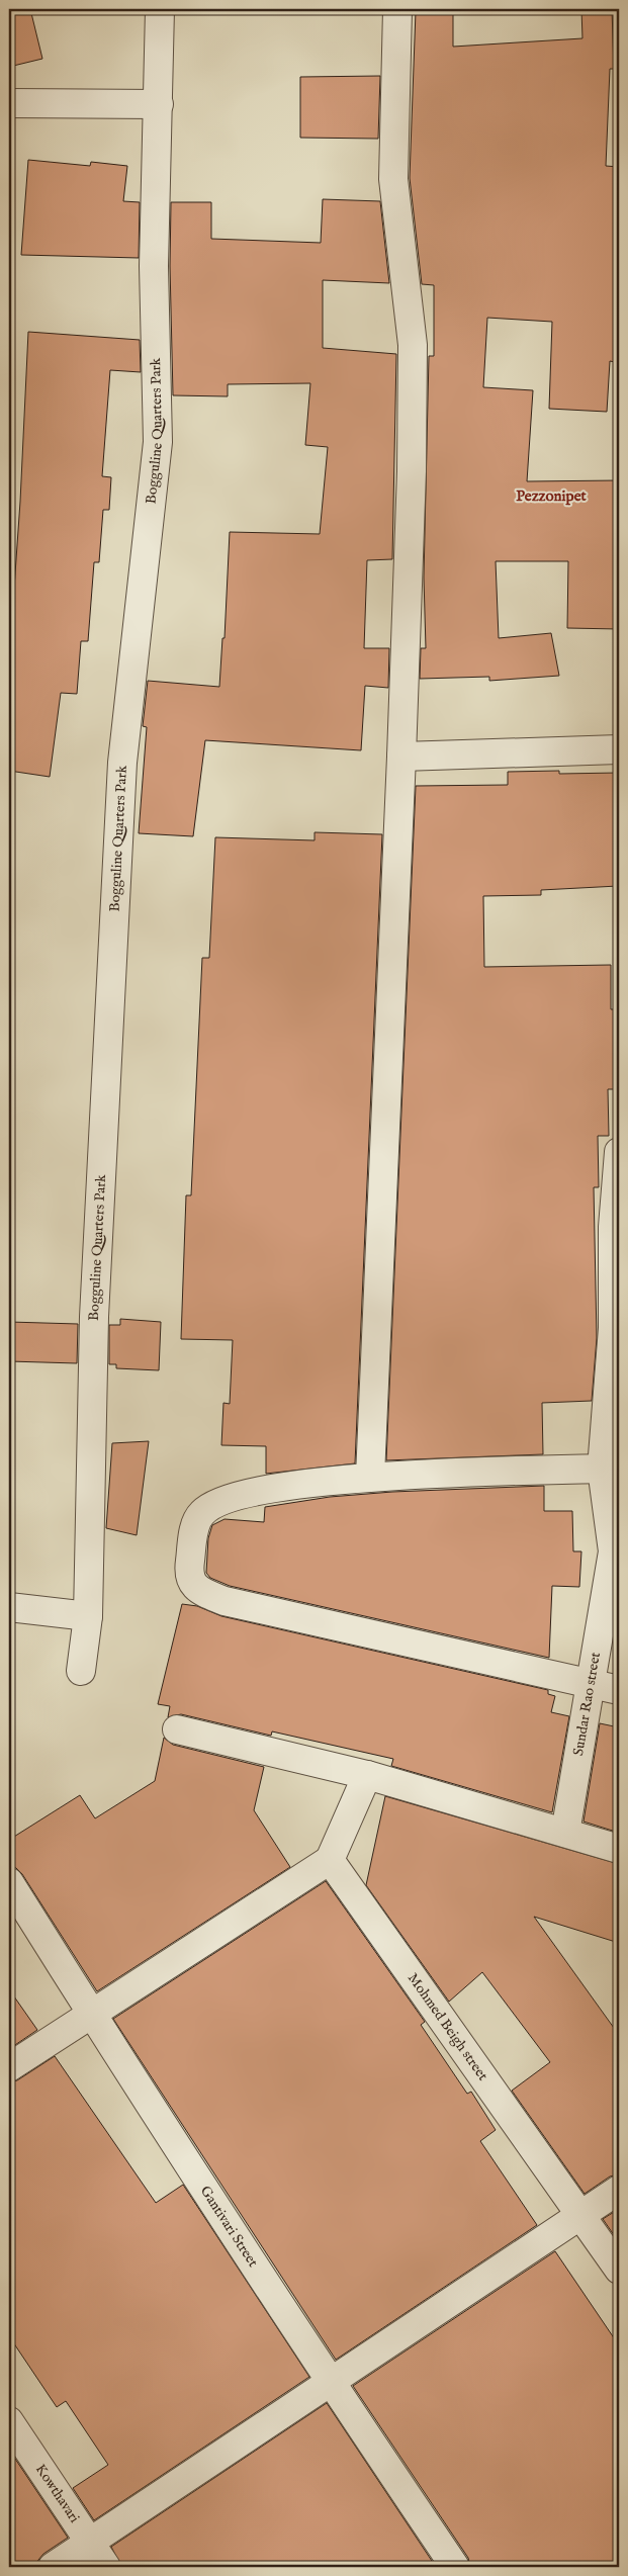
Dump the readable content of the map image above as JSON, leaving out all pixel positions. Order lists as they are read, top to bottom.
{
  "streets": {
    "street": [
      "Bogguline Quarters Park",
      "Sundar Rao street",
      "Mohmed Beigh street",
      "Gantivari Street",
      "Kowthavari"
    ]
  },
  "districts": ["Pezzonipet"]
}
